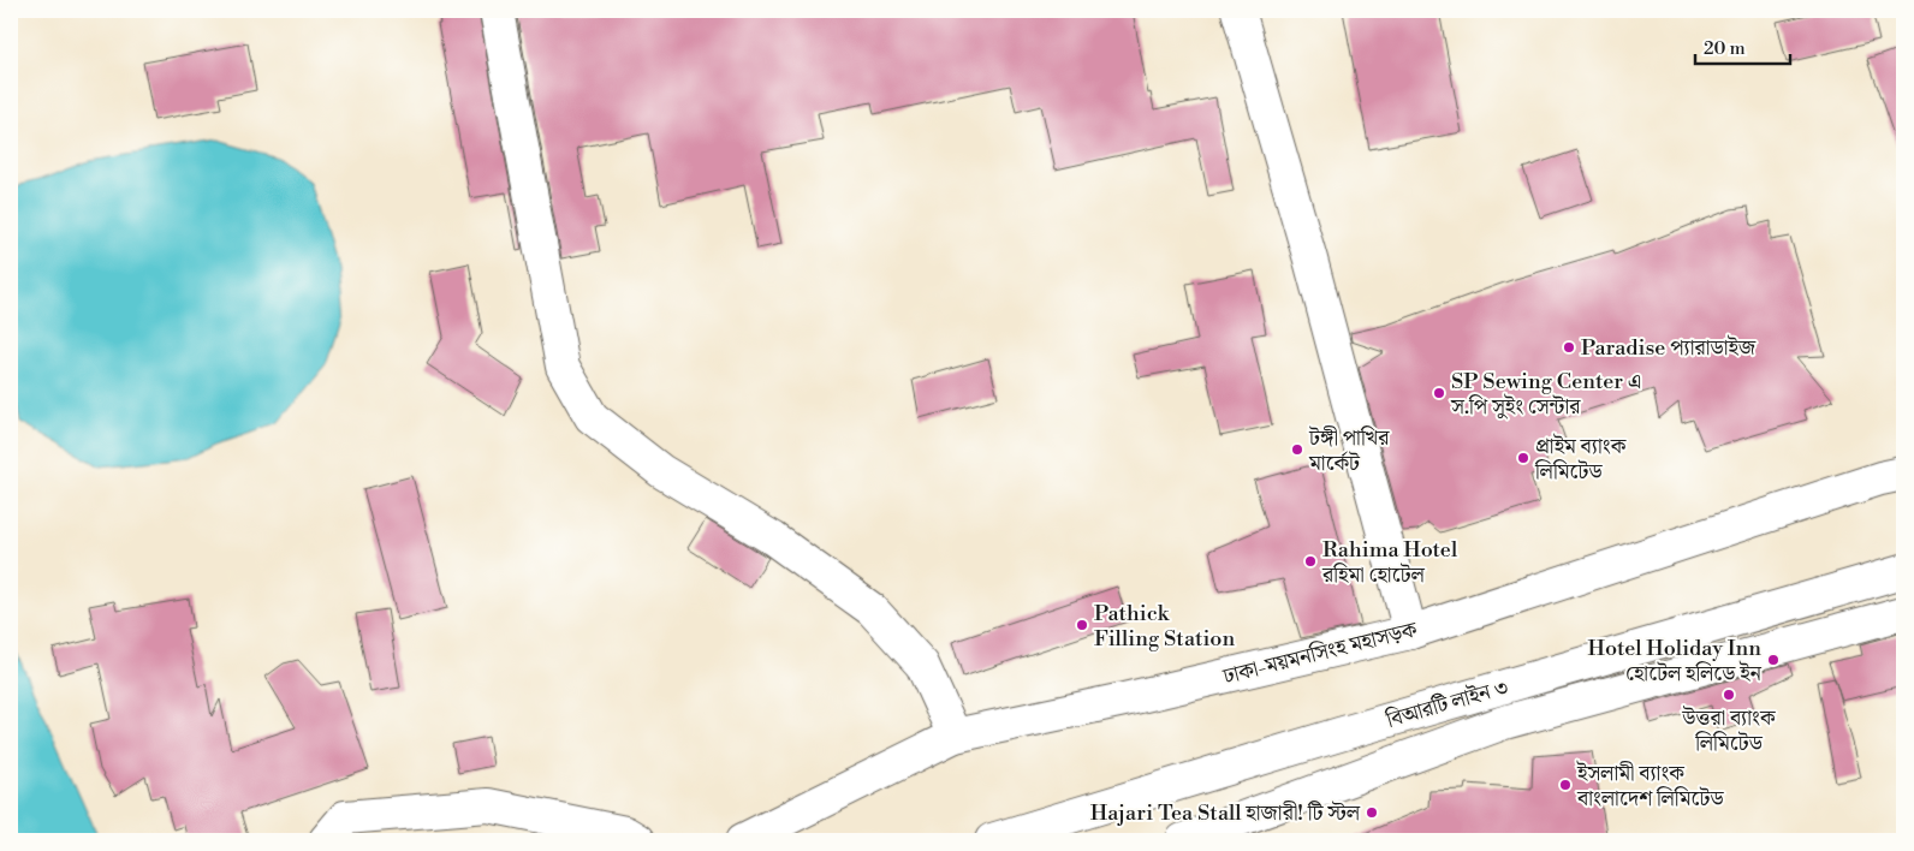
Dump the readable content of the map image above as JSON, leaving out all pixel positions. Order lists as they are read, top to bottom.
{
  "streets": {
    "main road": ["ঢাকা-ময়মনসিংহ মহাসড়ক", "বিআরটি লাইন ৩"]
  },
  "places": [
    "Paradise প্যারাডাইজ",
    "SP Sewing Center এ স.পি সুইং সেন্টার",
    "টঙ্গী পাখির মার্কেট",
    "প্রাইম ব্যাংক লিমিটেড",
    "Rahima Hotel রহিমা হোটেল",
    "Pathick Filling Station",
    "Hotel Holiday Inn হোটেল হলিডে ইন",
    "উত্তরা ব্যাংক লিমিটেড",
    "ইসলামী ব্যাংক বাংলাদেশ লিমিটেড",
    "Hajari Tea Stall হাজারী! টি স্টল"
  ],
  "scale_bar": "20 m"
}
